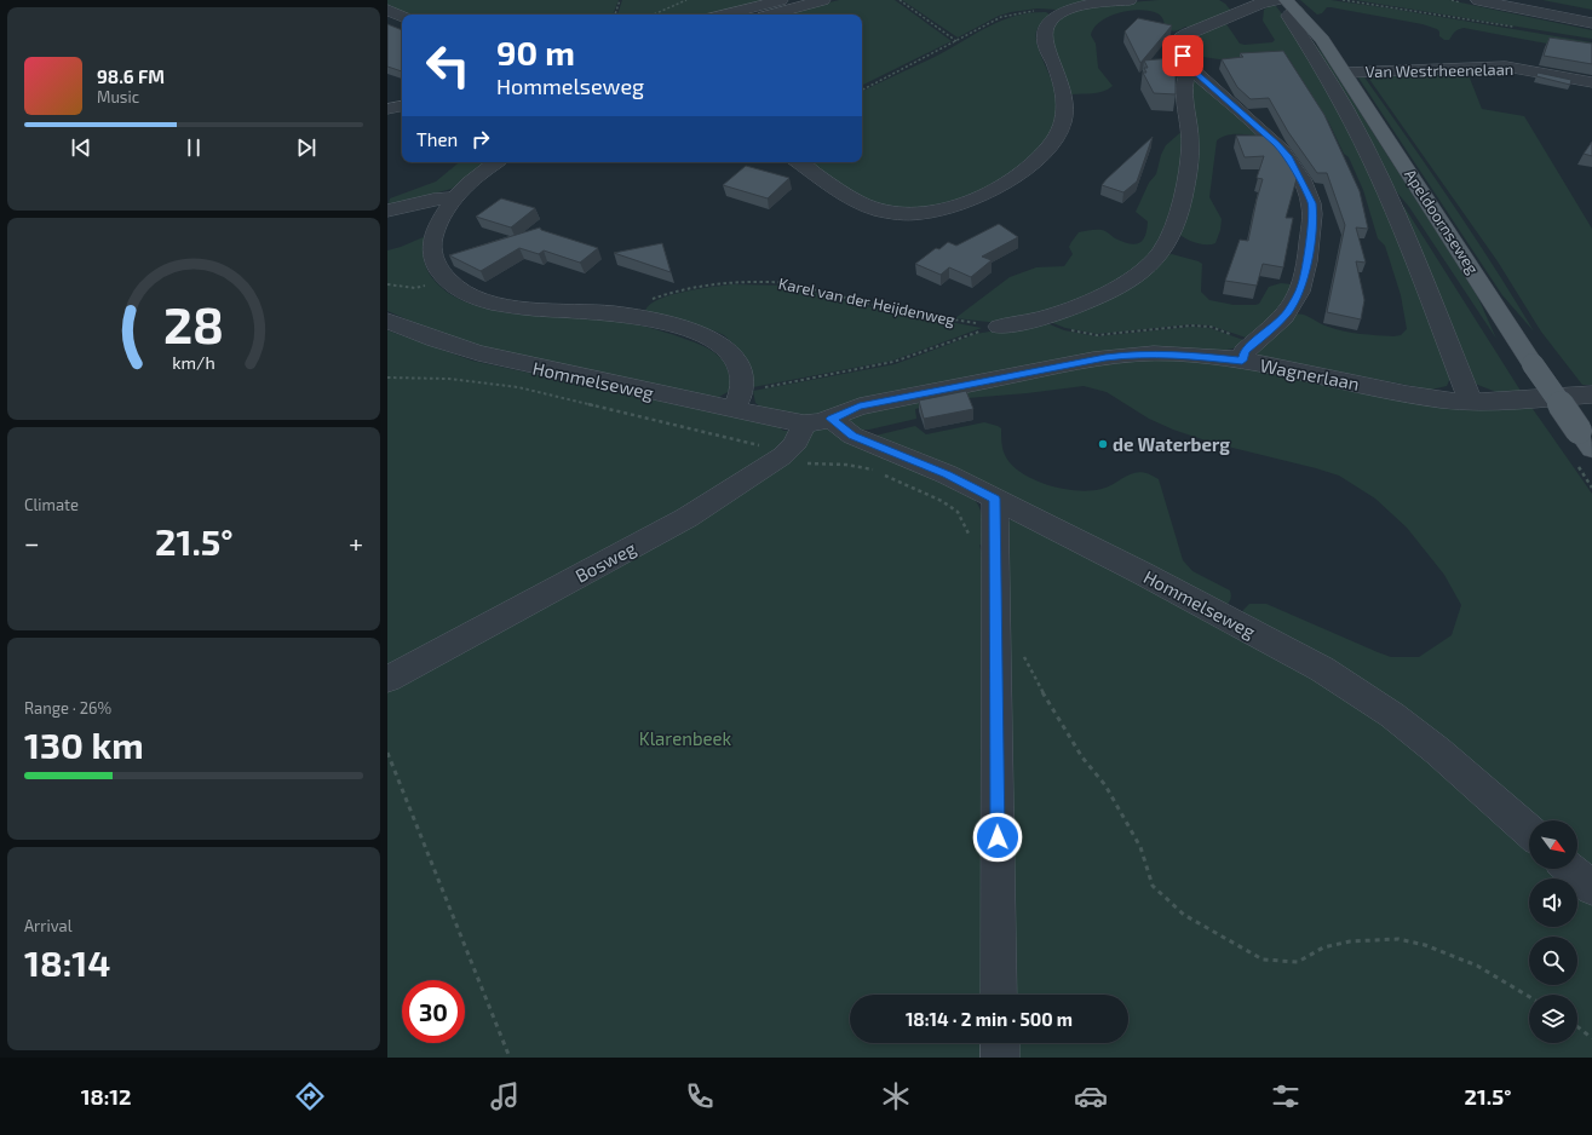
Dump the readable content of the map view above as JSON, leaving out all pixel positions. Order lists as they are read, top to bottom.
{
  "streets": {
    "main road": ["Apeldoornseweg"],
    "street": [
      "Van Westrheenelaan",
      "Wagnerlaan",
      "Hommelseweg",
      "Bosweg"
    ],
    "path": ["Karel van der Heijdenweg"]
  },
  "crossings": [
    ["Van Westrheenelaan", "Apeldoornseweg"],
    ["Apeldoornseweg", "Wagnerlaan"],
    ["Wagnerlaan", "Hommelseweg"],
    ["Wagnerlaan", "Bosweg"],
    ["Hommelseweg", "Bosweg"]
  ],
  "parks": ["Klarenbeek"],
  "places": ["de Waterberg"],
  "north": "bottom right",
  "page": {
    "turn": ["90 m", "Hommelseweg"],
    "song": ["98.6 FM", "Music"],
    "then": "Then",
    "tile": [
      "Climate",
      ["Range · 26%", "130 km"],
      ["Arrival", "18:14"]
    ],
    "heat": ["−", "21.5°", "+"],
    "limit": "30",
    "trip": "18:14 · 2 min · 500 m",
    "tabs": ["18:12", "21.5°"],
    "gauge": ["28", "km/h"]
  }
}
